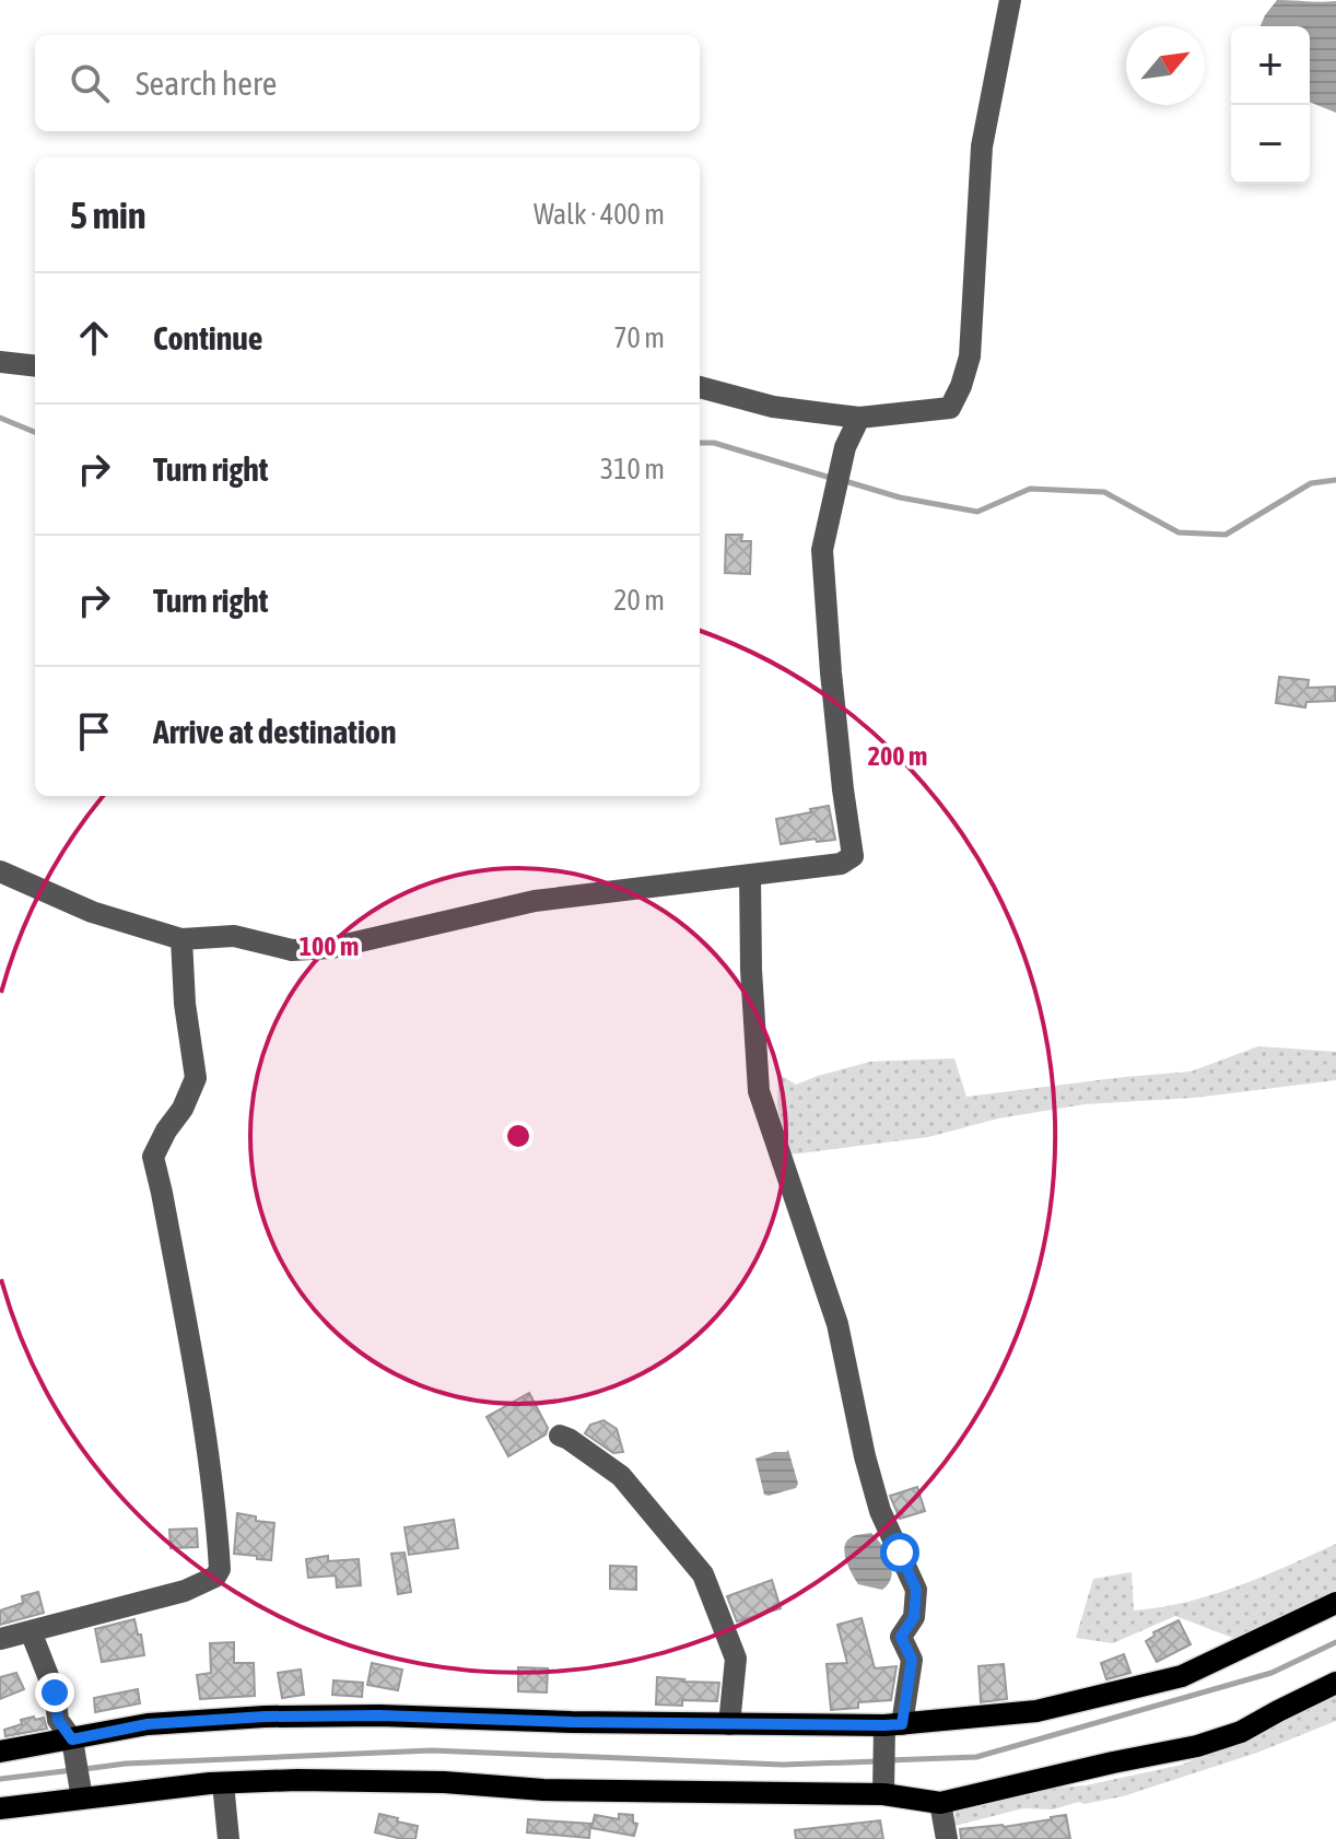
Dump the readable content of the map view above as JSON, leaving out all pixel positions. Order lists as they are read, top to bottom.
{
  "north": "top right",
  "page": {
    "map_buttons": ["+", "−"],
    "search": "Search here",
    "heading": ["5 min", "Walk · 400 m"],
    "list": [
      ["Continue", "70 m"],
      ["Turn right", "310 m"],
      ["Turn right", "20 m"],
      "Arrive at destination"
    ]
  },
  "rings": ["200 m", "100 m"]
}
